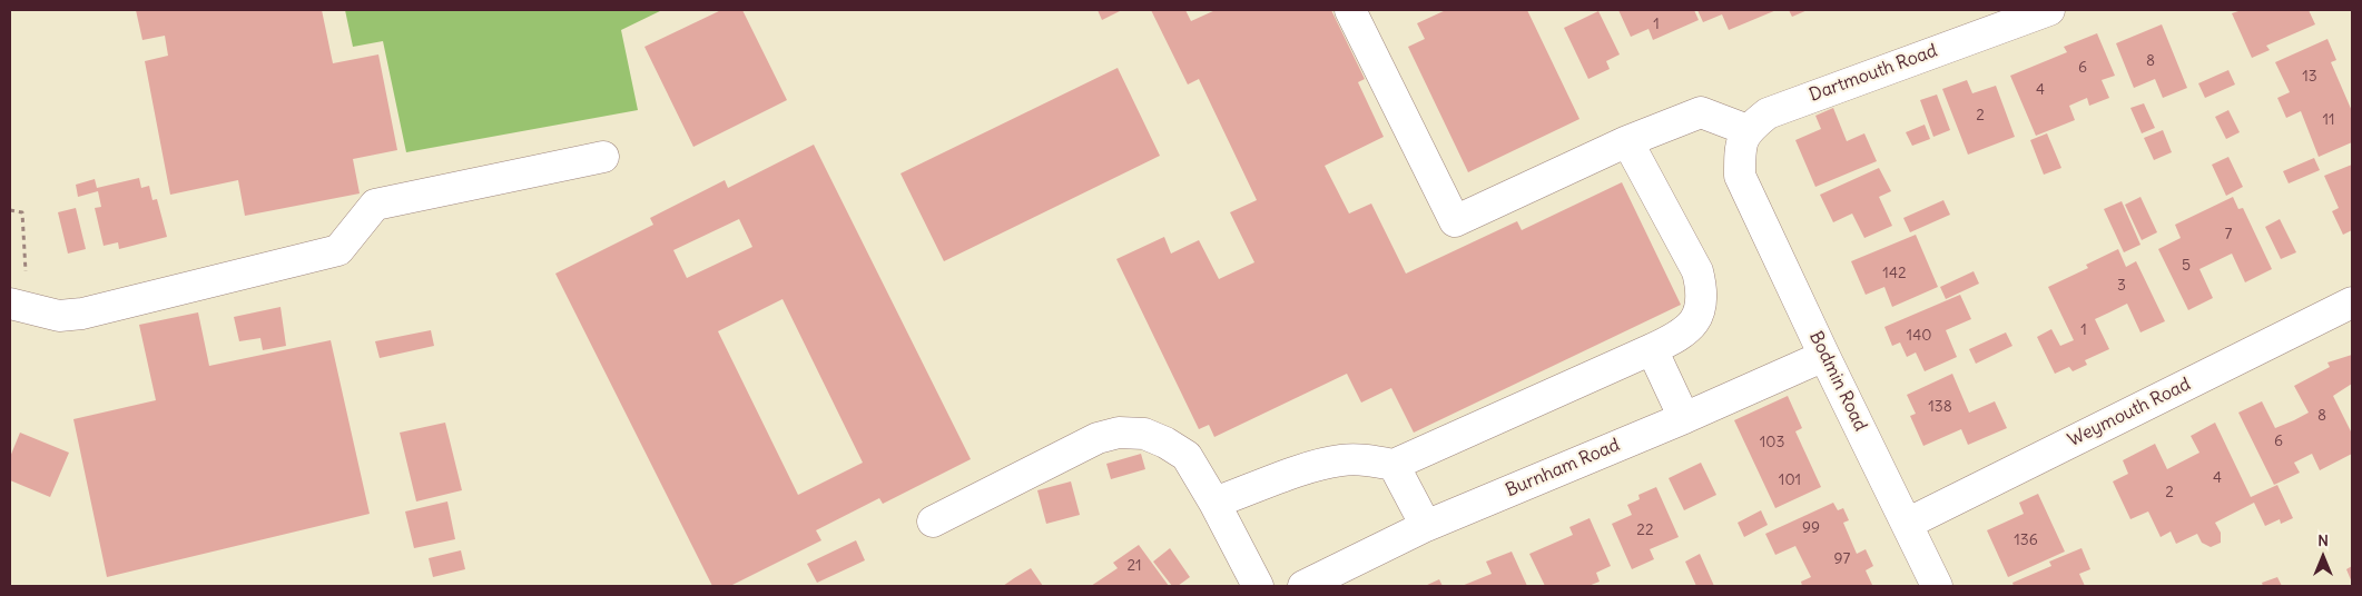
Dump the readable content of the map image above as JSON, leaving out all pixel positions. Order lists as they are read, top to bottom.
{
  "streets": {
    "street": [
      "Dartmouth Road",
      "Bodmin Road",
      "Weymouth Road",
      "Burnham Road"
    ]
  },
  "crossings": [
    ["Dartmouth Road", "Bodmin Road"],
    ["Bodmin Road", "Weymouth Road"],
    ["Bodmin Road", "Burnham Road"]
  ],
  "house_numbers": [
    "1",
    "8",
    "6",
    "13",
    "4",
    "2",
    "11",
    "7",
    "5",
    "142",
    "3",
    "1",
    "140",
    "138",
    "8",
    "6",
    "103",
    "4",
    "101",
    "2",
    "99",
    "22",
    "136",
    "97",
    "21"
  ],
  "north": "top"
}
